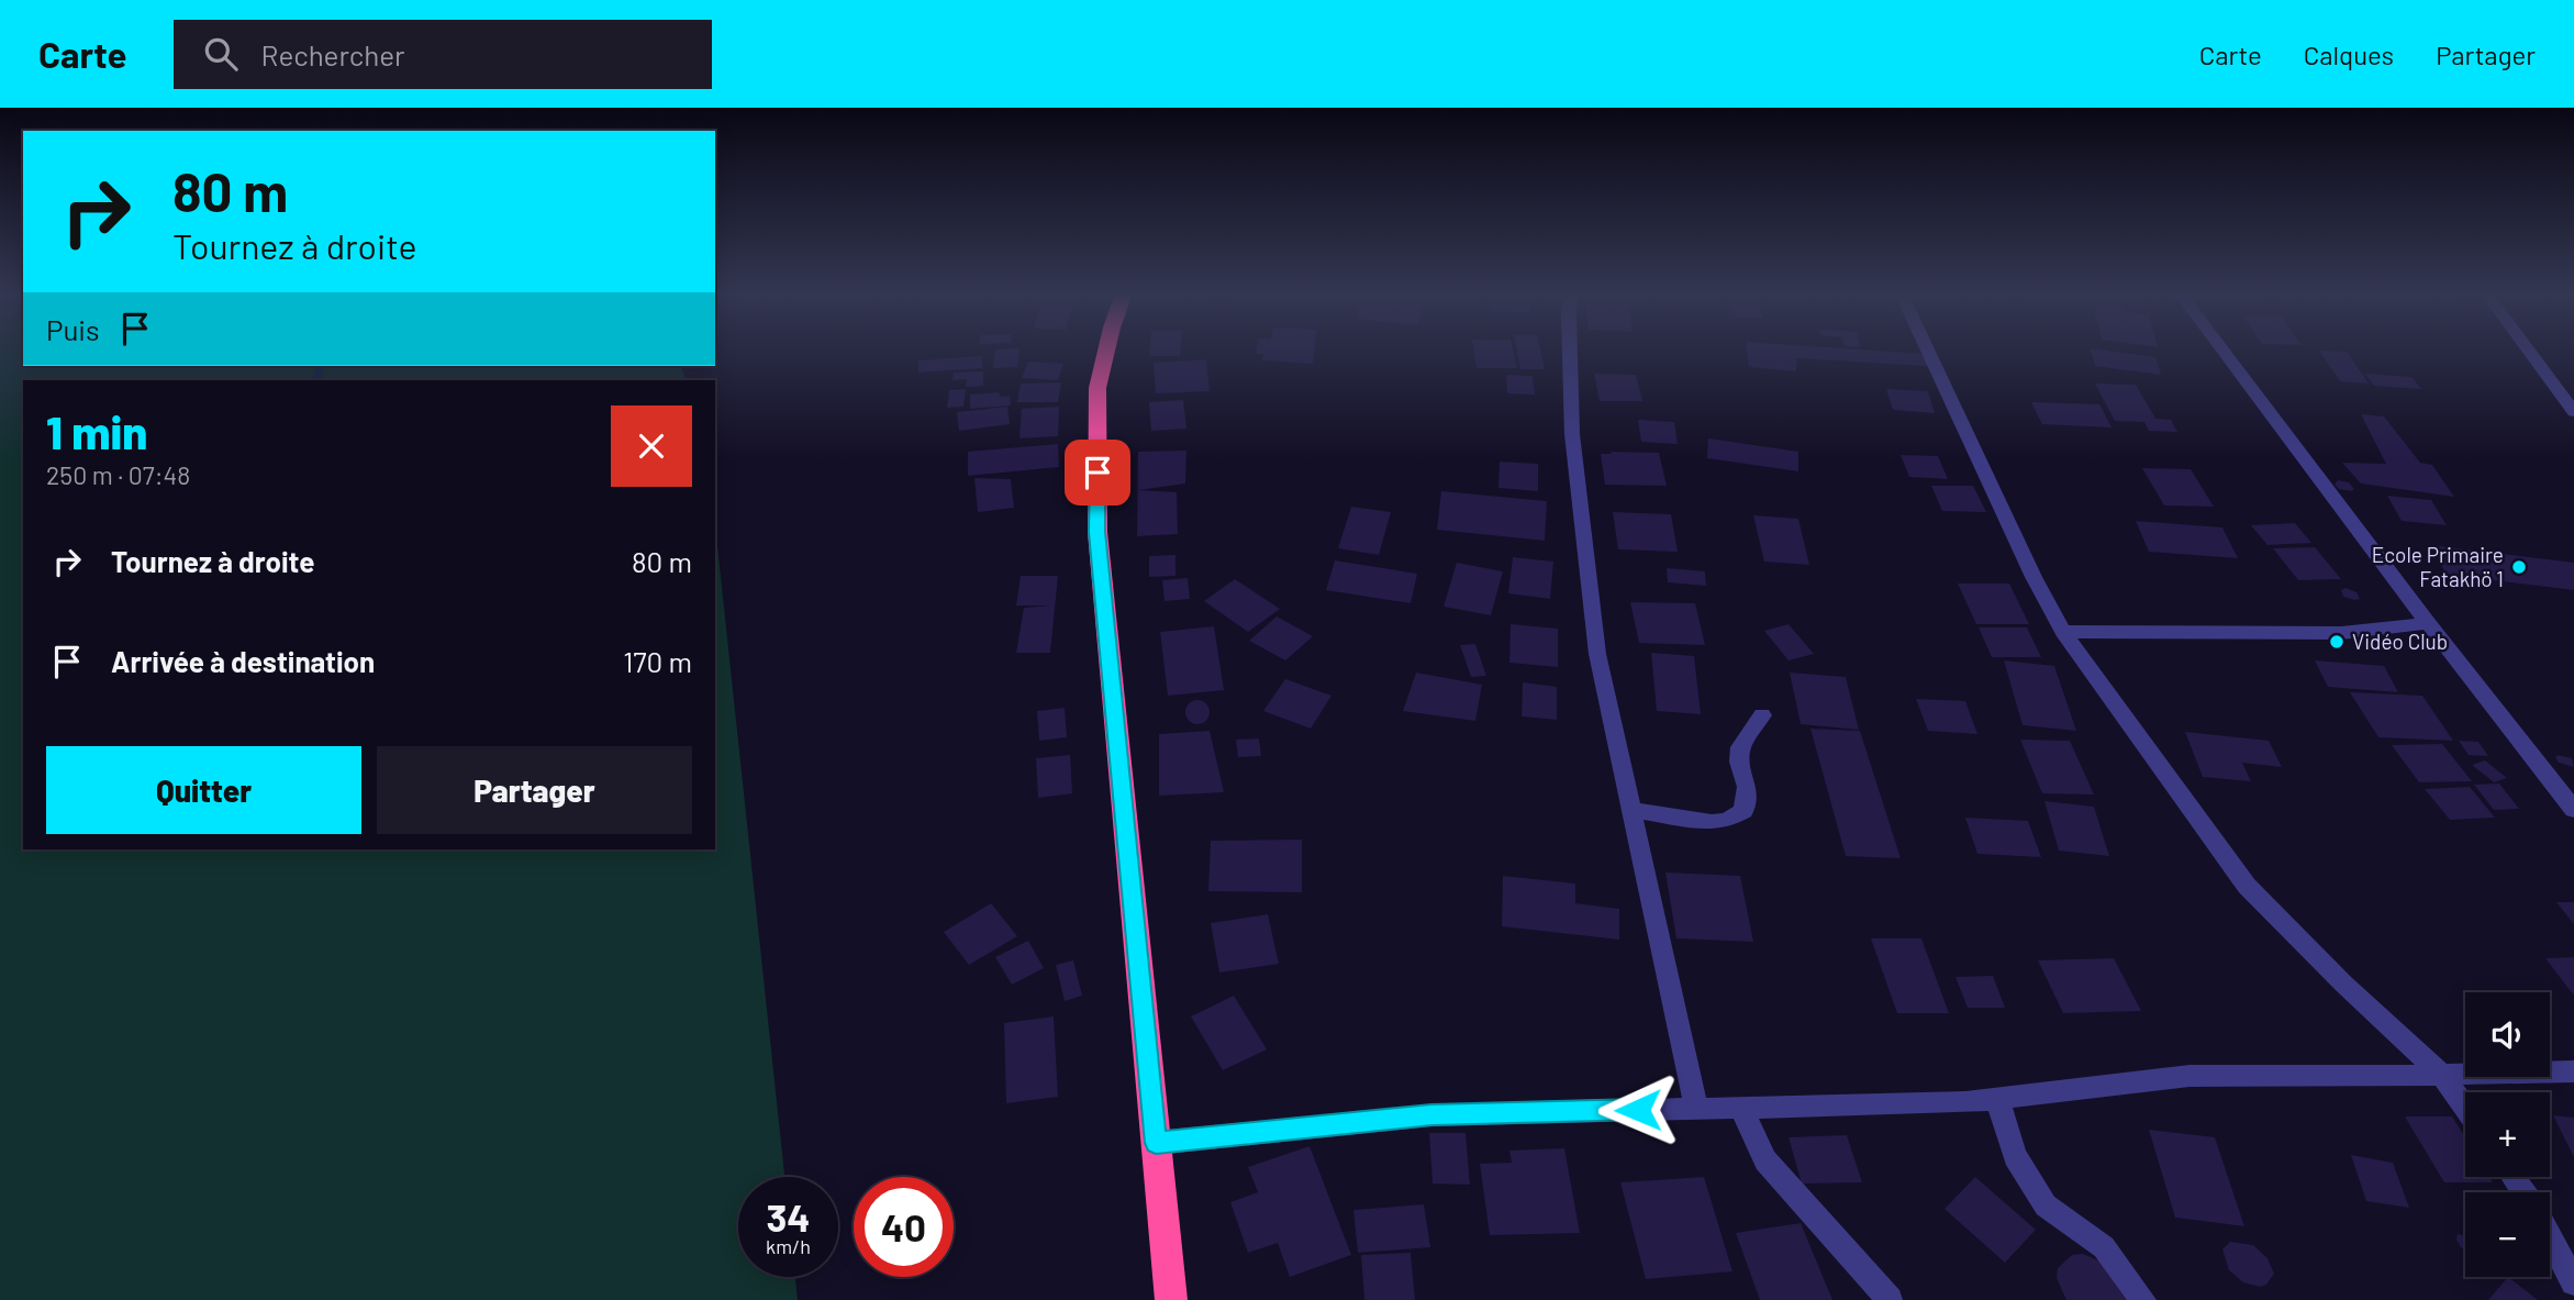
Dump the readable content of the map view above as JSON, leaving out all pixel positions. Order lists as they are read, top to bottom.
{
  "places": ["Ecole Primaire Fatakhö 1", "Vidéo Club"],
  "page": {
    "header": "Carte",
    "search": "Rechercher",
    "nav": ["Carte", "Calques", "Partager"],
    "turn": ["80 m", "Tournez à droite"],
    "then": "Puis",
    "heading": ["1 min", "250 m · 07:48"],
    "list": [
      {
        "name": "Tournez à droite",
        "value": "80 m"
      },
      {
        "name": "Arrivée à destination",
        "value": "170 m"
      }
    ],
    "buttons": ["Quitter", "Partager"],
    "map_buttons": ["+", "−"],
    "speed": "34 km/h",
    "limit": "40"
  }
}
